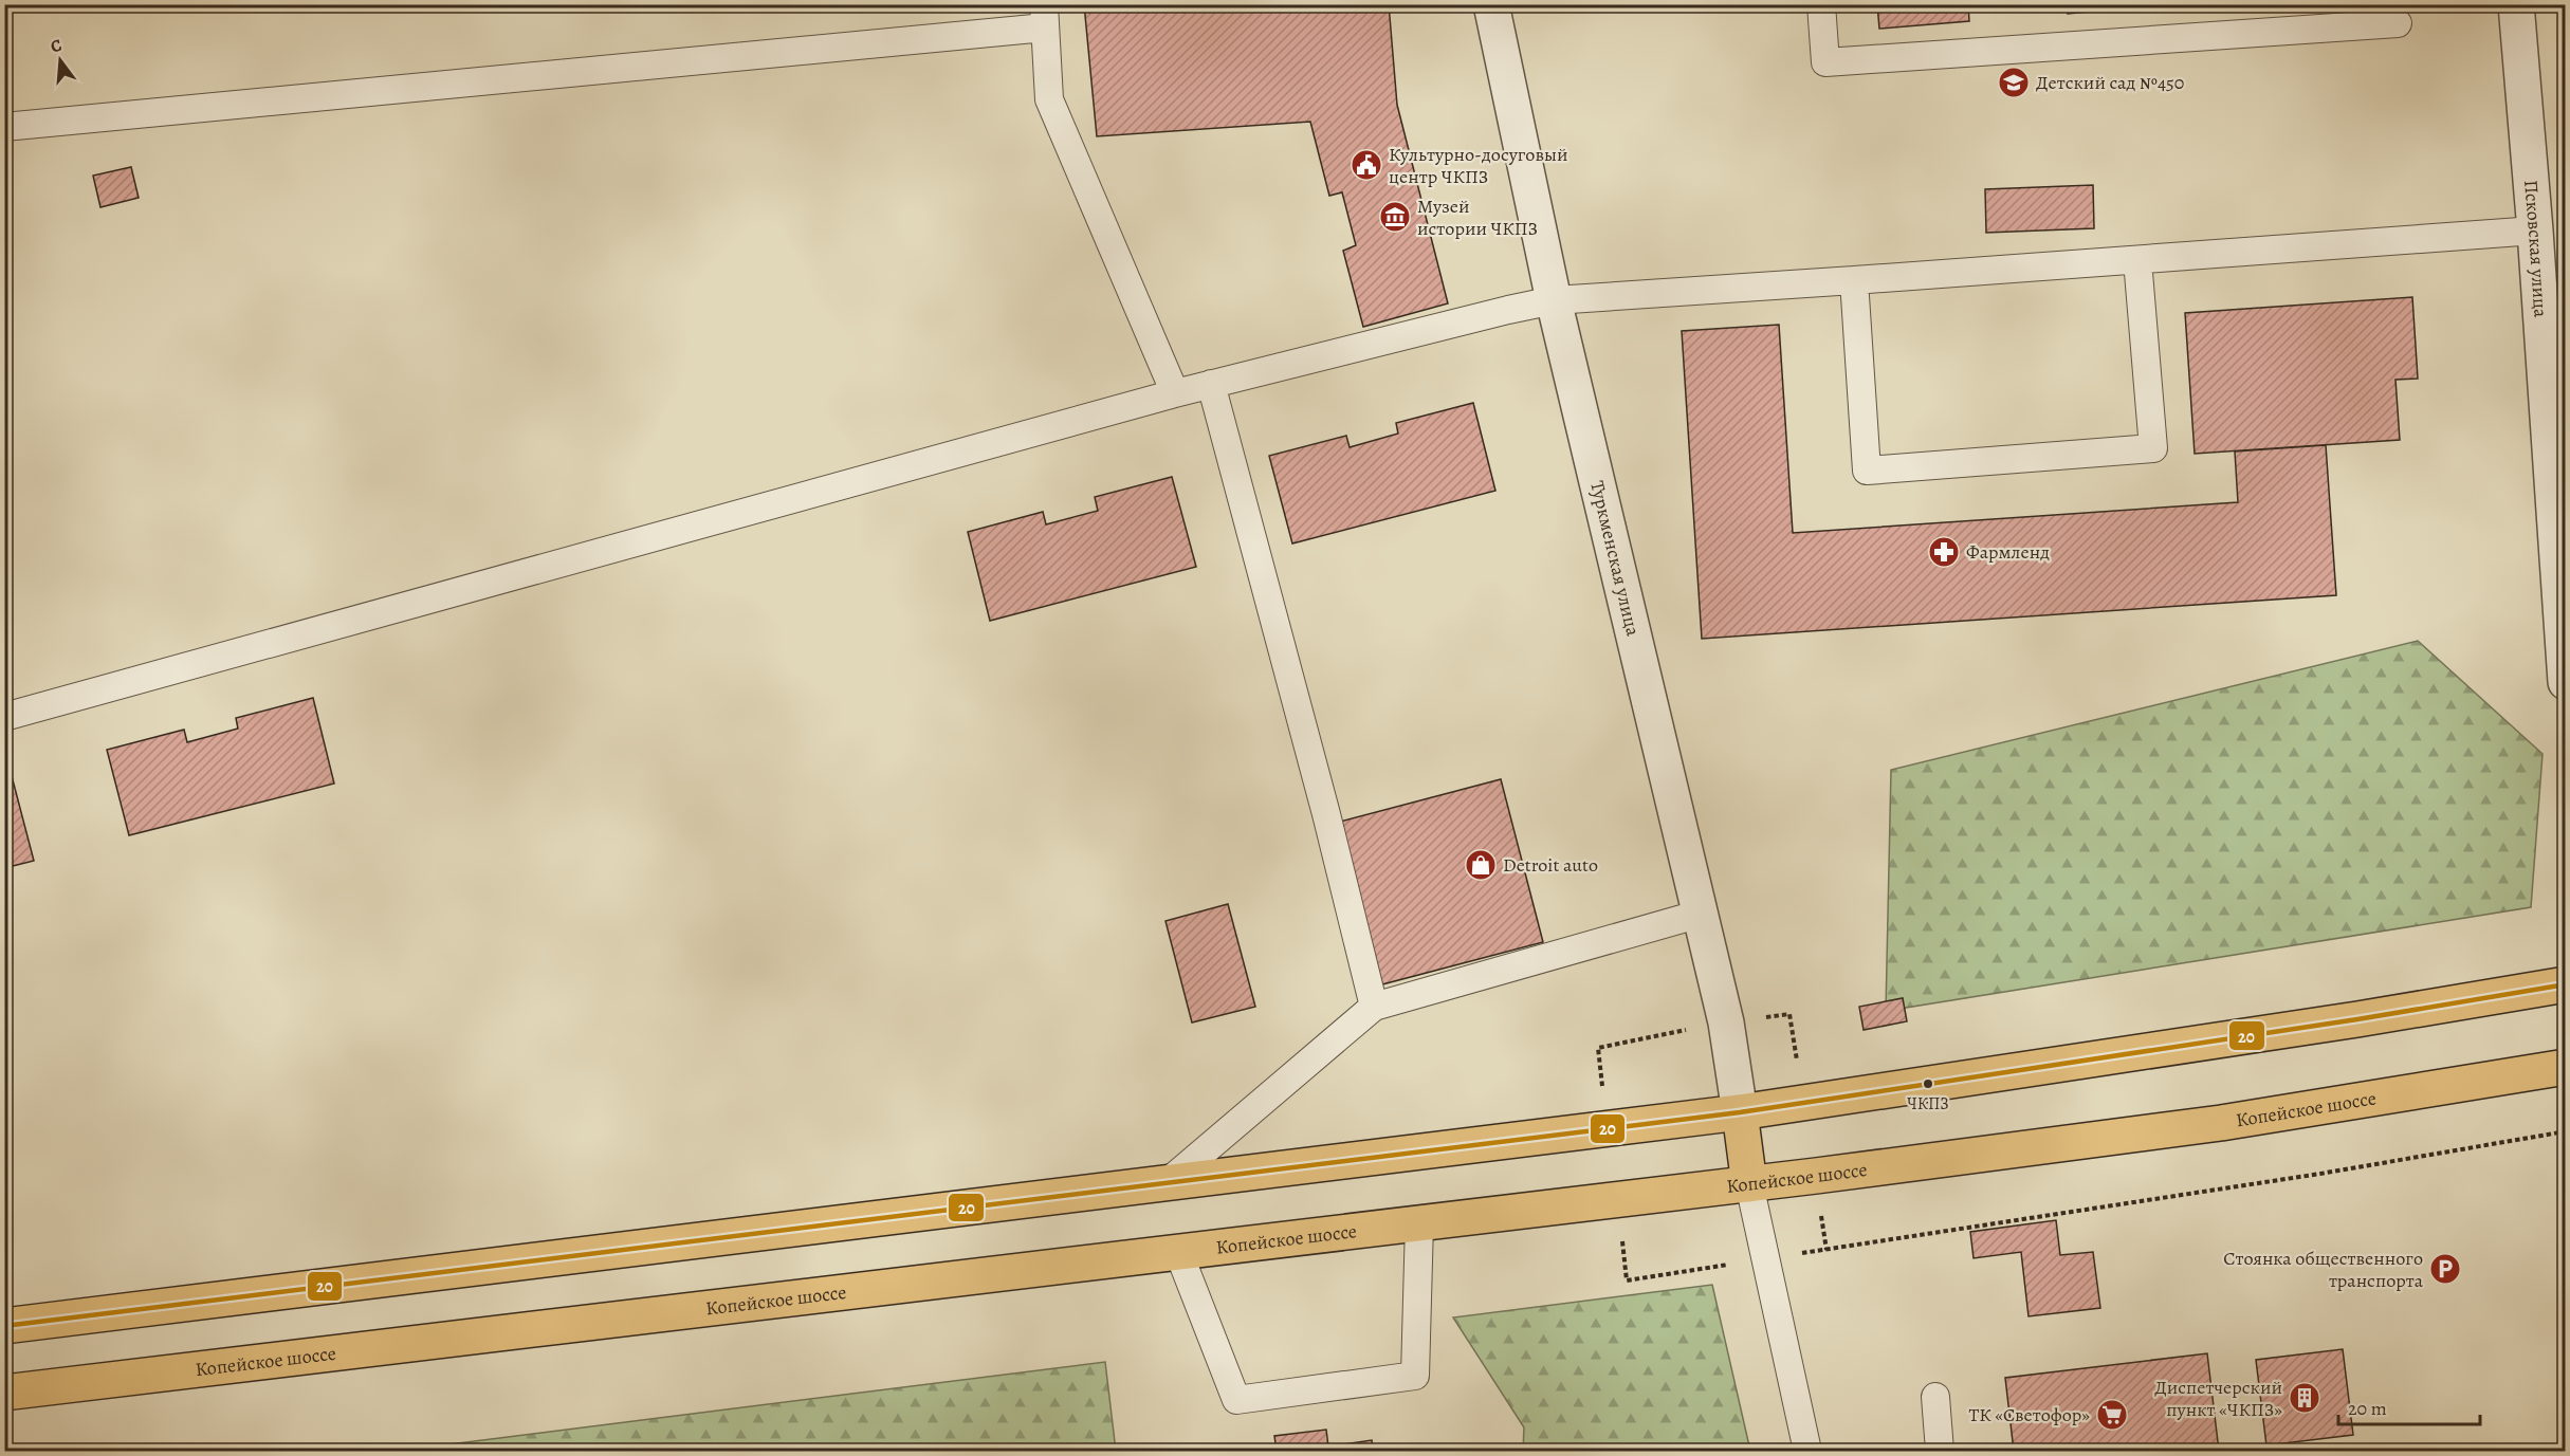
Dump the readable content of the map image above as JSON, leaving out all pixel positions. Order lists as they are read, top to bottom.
{
  "streets": {
    "main road": ["Копейское шоссе"],
    "street": ["Псковская улица", "Туркменская улица"]
  },
  "places": {
    "school or university": ["Детский сад №450"],
    "public building": ["Культурно-досуговый центр ЧКПЗ"],
    "museum": ["Музей истории ЧКПЗ"],
    "pharmacy": ["Фармленд"],
    "shop": ["Detroit auto"],
    "other": ["ЧКПЗ"],
    "parking": ["Стоянка общественного транспорта"],
    "building": ["Диспетчерский пункт «ЧКПЗ»"],
    "supermarket": ["ТК «Светофор»"]
  },
  "lines": ["transit line 20"],
  "scale_bar": "20 m",
  "north": "top"
}
